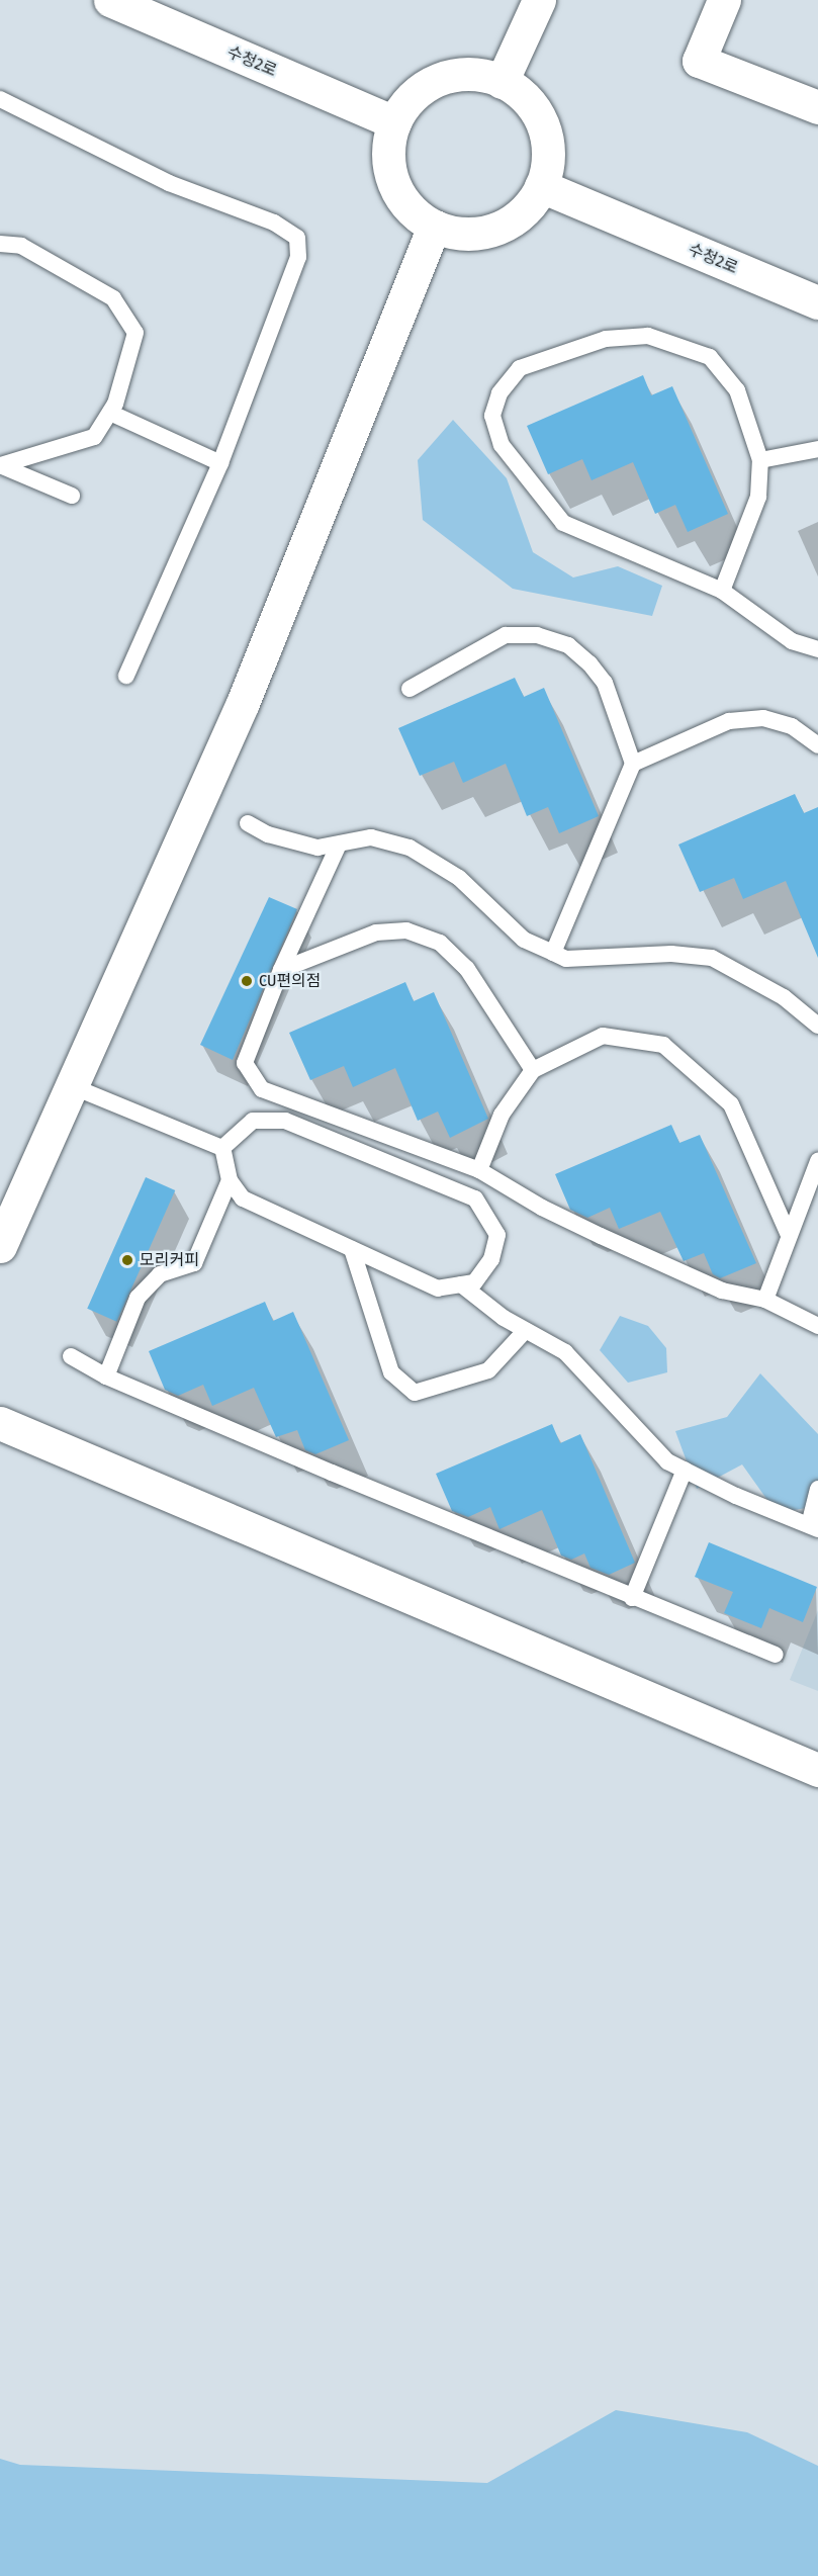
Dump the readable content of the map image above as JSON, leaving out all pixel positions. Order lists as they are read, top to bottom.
{
  "streets": {
    "street": ["수청2로"]
  },
  "places": ["CU편의점", "모리커피"]
}
